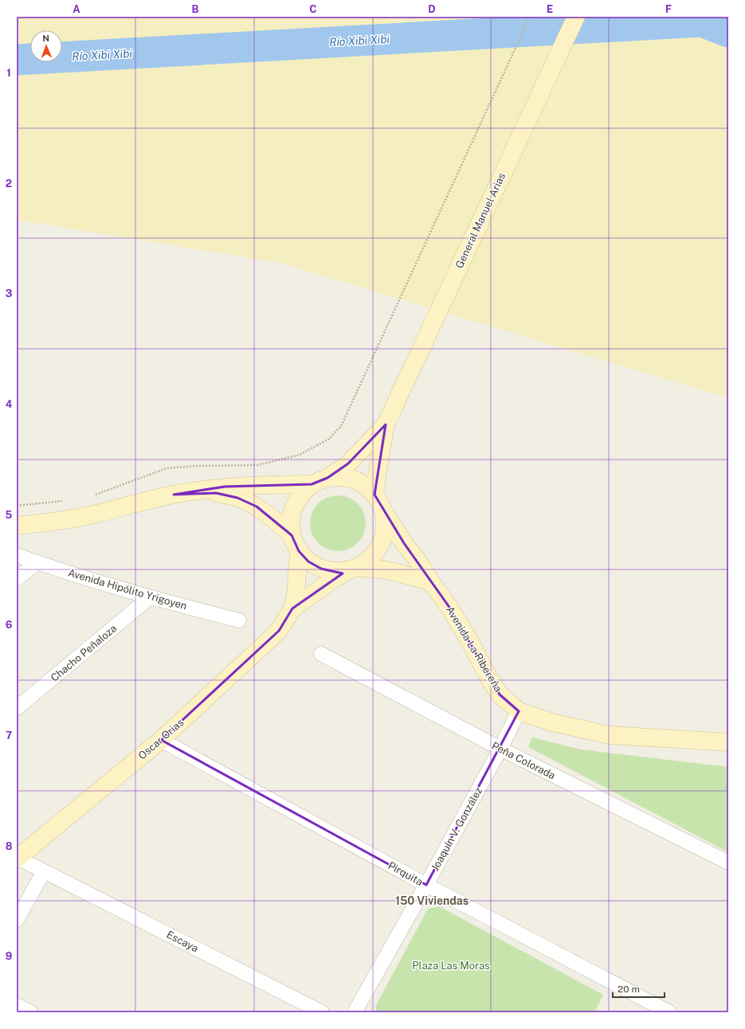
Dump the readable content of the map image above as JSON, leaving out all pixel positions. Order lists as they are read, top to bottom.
{
  "streets": {
    "main road": ["General Manuel Arias", "Avenida La Ribereña", "Oscar Orias"],
    "street": [
      "Avenida Hipólito Yrigoyen",
      "Chacho Peñaloza",
      "Peña Colorada",
      "Joaquín V. González",
      "Pirquita",
      "Escaya"
    ]
  },
  "crossings": [
    ["General Manuel Arias", "Avenida La Ribereña"],
    ["General Manuel Arias", "Oscar Orias"],
    ["Avenida Hipólito Yrigoyen", "Chacho Peñaloza"],
    ["Avenida La Ribereña", "Oscar Orias"],
    ["Avenida La Ribereña", "Joaquín V. González"],
    ["Oscar Orias", "Pirquita"],
    ["Oscar Orias", "Escaya"],
    ["Peña Colorada", "Joaquín V. González"],
    ["Joaquín V. González", "Pirquita"]
  ],
  "districts": ["150 Viviendas"],
  "water": ["Río Xibi Xibi"],
  "parks": ["Plaza Las Moras"],
  "scale_bar": "20 m",
  "north": "top",
  "grid": {
    "columns": [
      "A",
      "B",
      "C",
      "D",
      "E",
      "F"
    ],
    "rows": [
      "1",
      "2",
      "3",
      "4",
      "5",
      "6",
      "7",
      "8",
      "9"
    ]
  }
}
